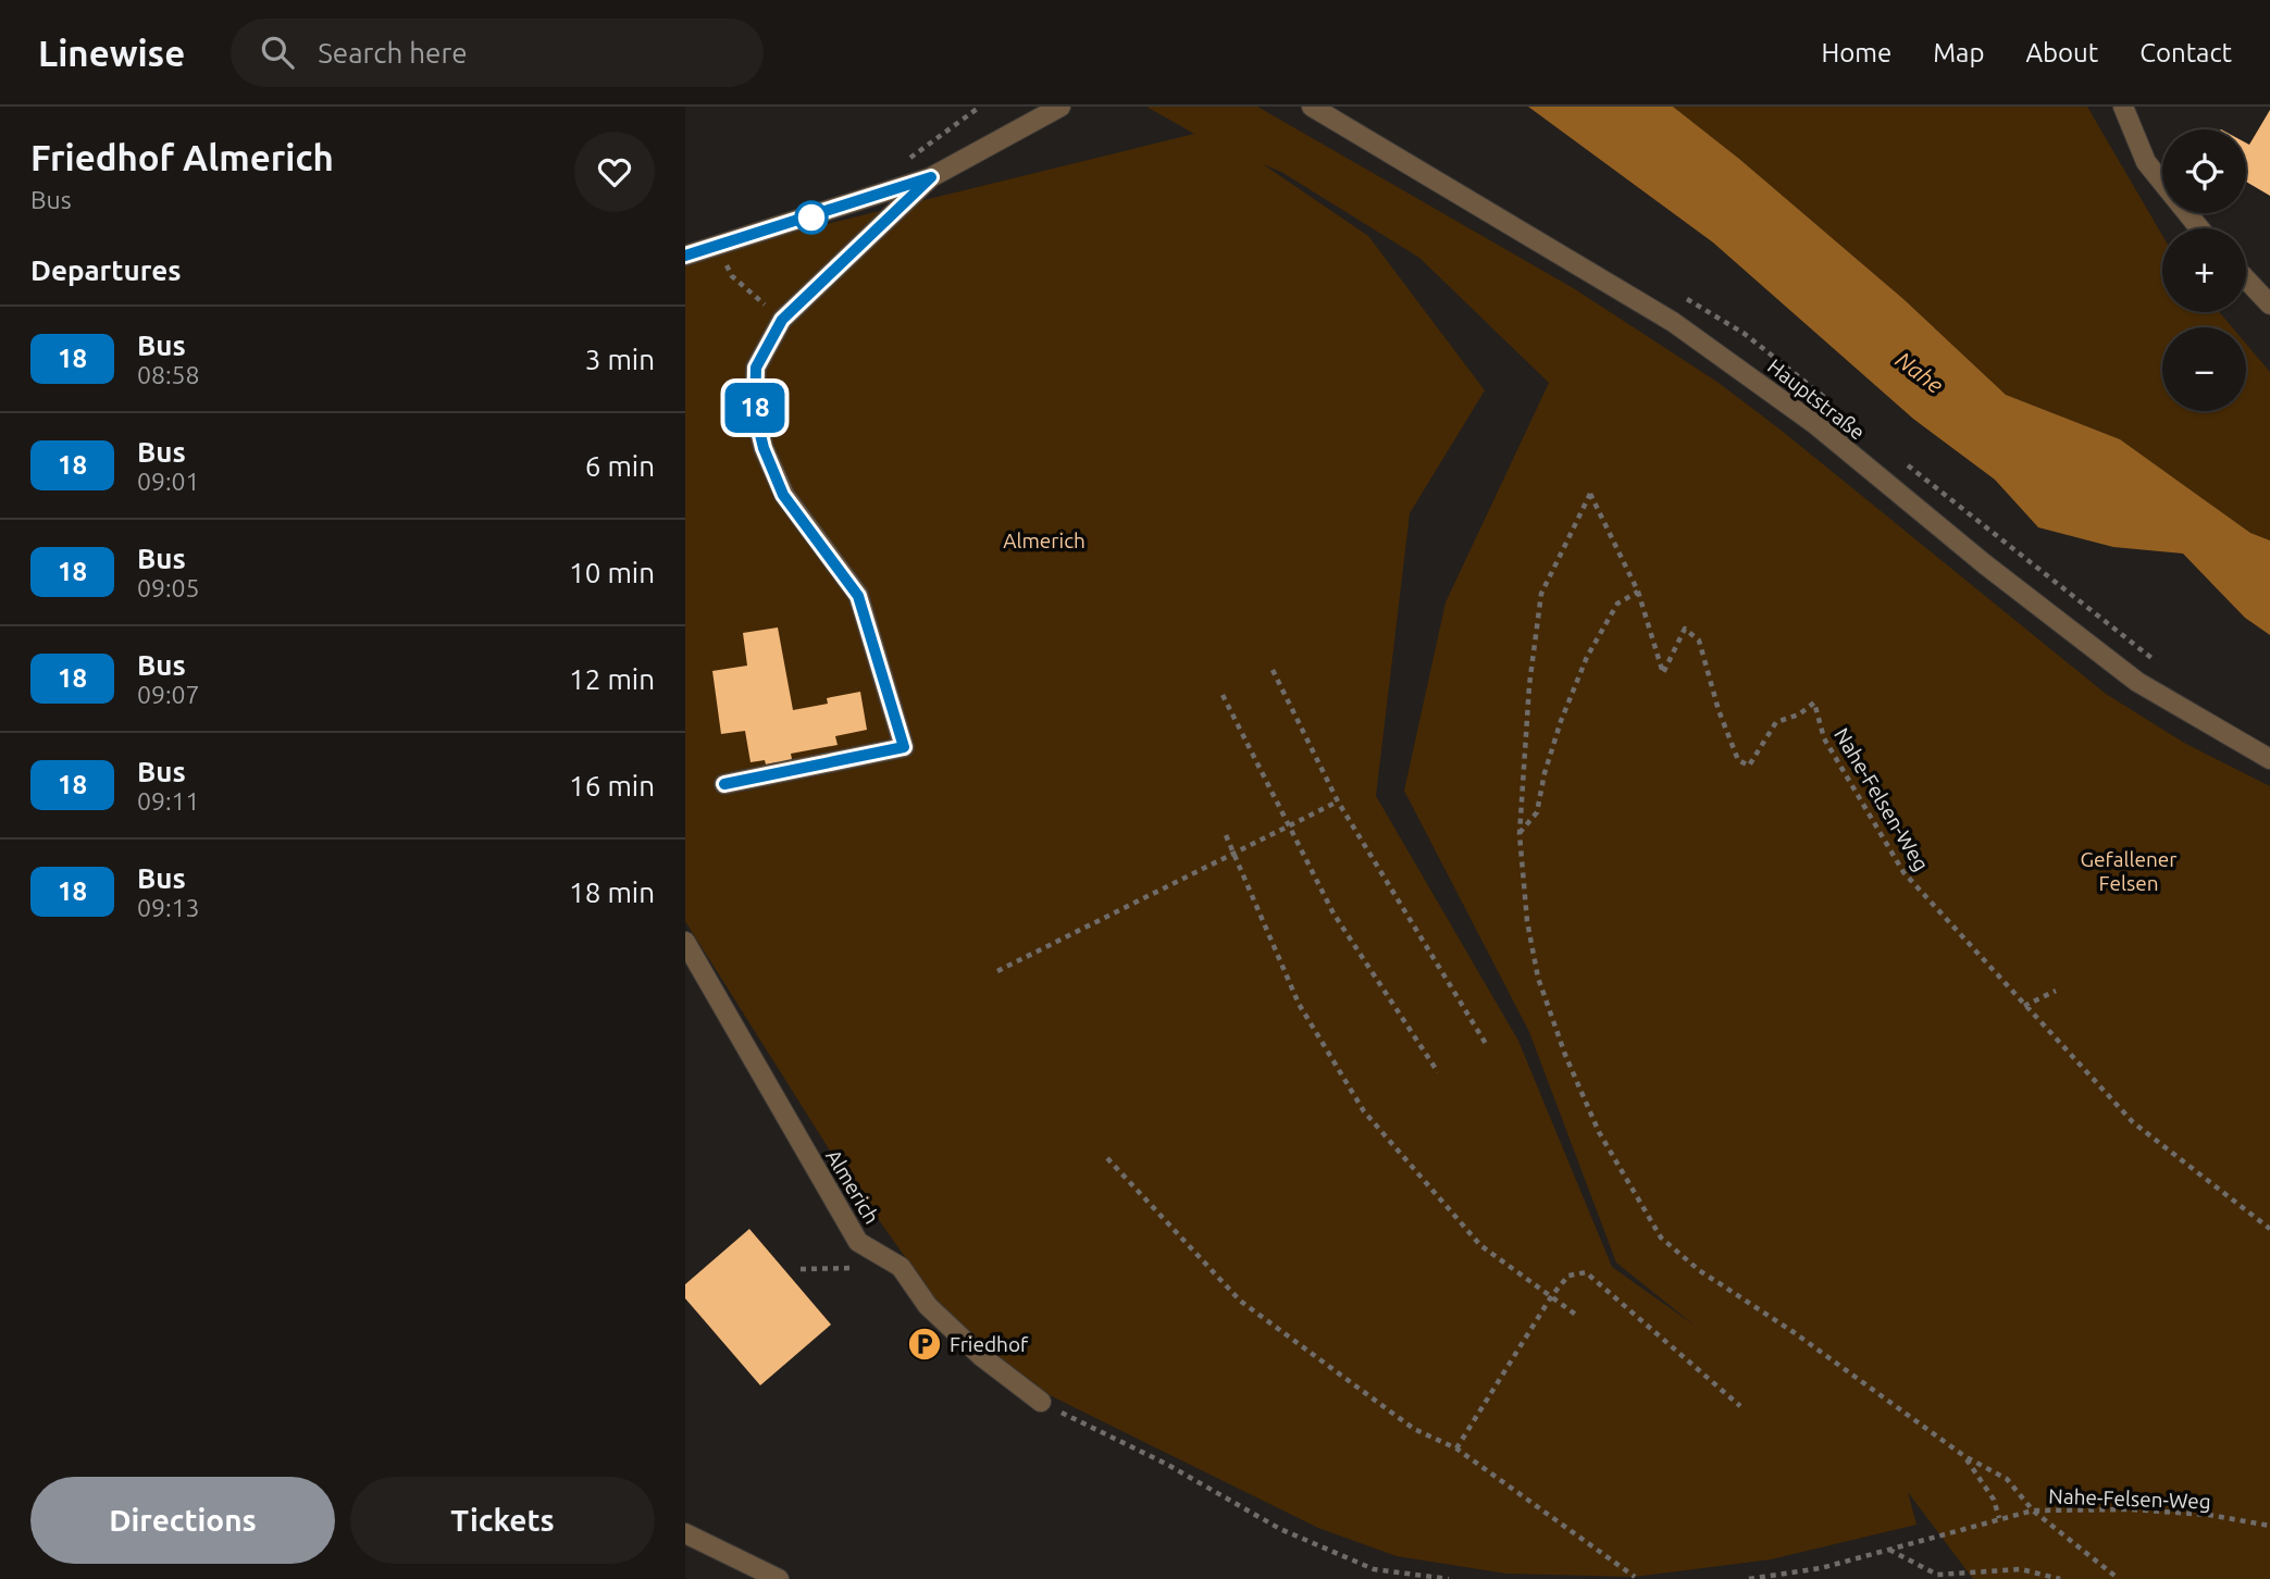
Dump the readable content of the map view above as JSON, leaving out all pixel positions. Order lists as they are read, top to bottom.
{
  "streets": {
    "street": ["Hauptstraße", "Almerich"],
    "path": ["Nahe-Felsen-Weg"]
  },
  "water": ["Nahe"],
  "parks": ["Almerich", "Gefallener Felsen"],
  "places": {
    "parking": ["Friedhof"]
  },
  "lines": ["bus line 18"],
  "page": {
    "header": "Linewise",
    "search": "Search here",
    "nav": [
      "Home",
      "Map",
      "About",
      "Contact"
    ],
    "heading": [
      ["Friedhof Almerich", "Bus"],
      "Departures"
    ],
    "on_map": "18",
    "map_buttons": ["+", "−"],
    "list": [
      {
        "mark": "18",
        "name": "Bus",
        "note": "08:58",
        "value": "3 min"
      },
      {
        "mark": "18",
        "name": "Bus",
        "note": "09:01",
        "value": "6 min"
      },
      {
        "mark": "18",
        "name": "Bus",
        "note": "09:05",
        "value": "10 min"
      },
      {
        "mark": "18",
        "name": "Bus",
        "note": "09:07",
        "value": "12 min"
      },
      {
        "mark": "18",
        "name": "Bus",
        "note": "09:11",
        "value": "16 min"
      },
      {
        "mark": "18",
        "name": "Bus",
        "note": "09:13",
        "value": "18 min"
      }
    ],
    "buttons": ["Directions", "Tickets"]
  }
}
